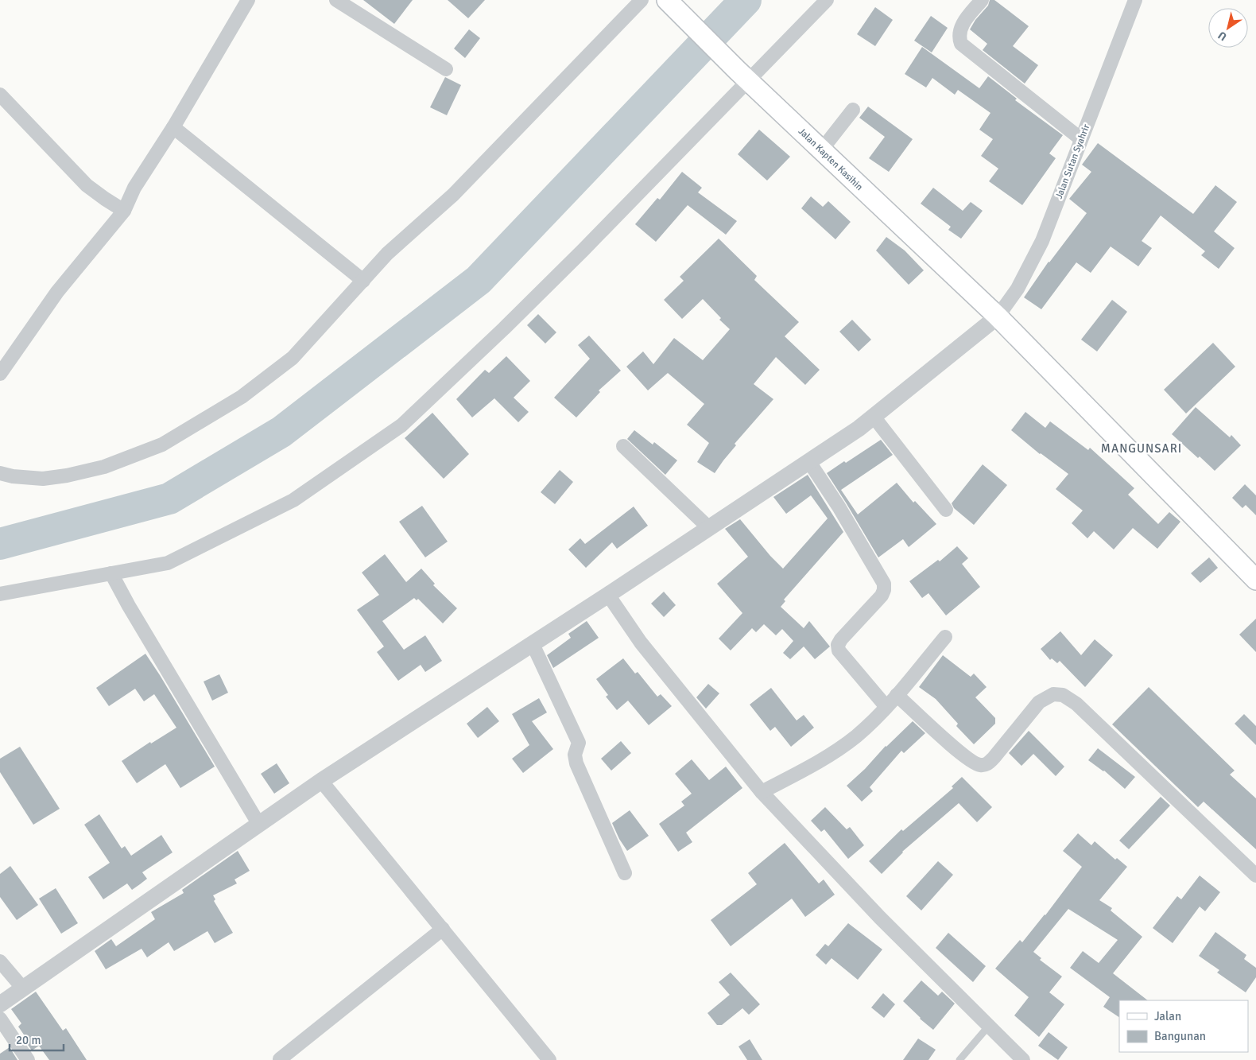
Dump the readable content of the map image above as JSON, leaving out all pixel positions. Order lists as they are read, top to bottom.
{
  "streets": {
    "main road": ["Jalan Kapten Kasihin"],
    "street": ["Jalan Sutan Syahrir"]
  },
  "crossings": [
    ["Jalan Kapten Kasihin", "Jalan Sutan Syahrir"]
  ],
  "districts": ["MANGUNSARI"],
  "legend": ["Jalan", "Bangunan"],
  "scale_bar": "20 m",
  "north": "bottom left"
}
